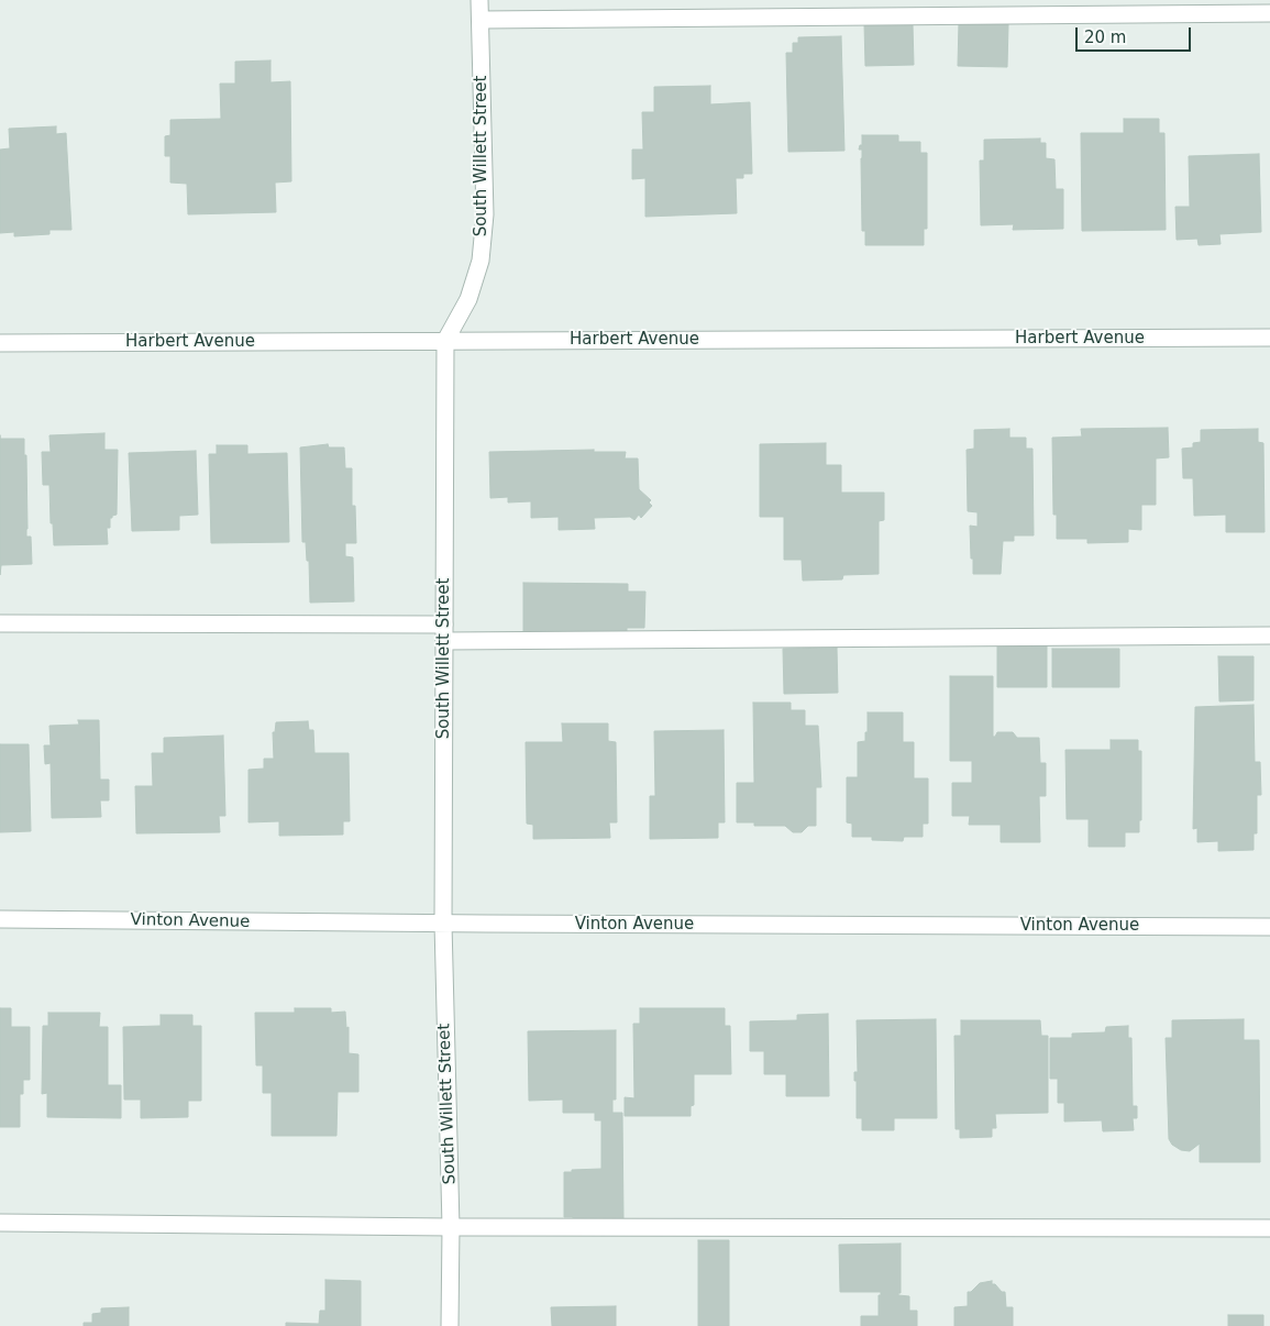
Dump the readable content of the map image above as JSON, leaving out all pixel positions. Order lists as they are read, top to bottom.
{
  "streets": {
    "street": ["South Willett Street", "Harbert Avenue", "Vinton Avenue"]
  },
  "crossings": [
    ["South Willett Street", "Harbert Avenue"],
    ["South Willett Street", "Vinton Avenue"]
  ],
  "scale_bar": "20 m"
}
